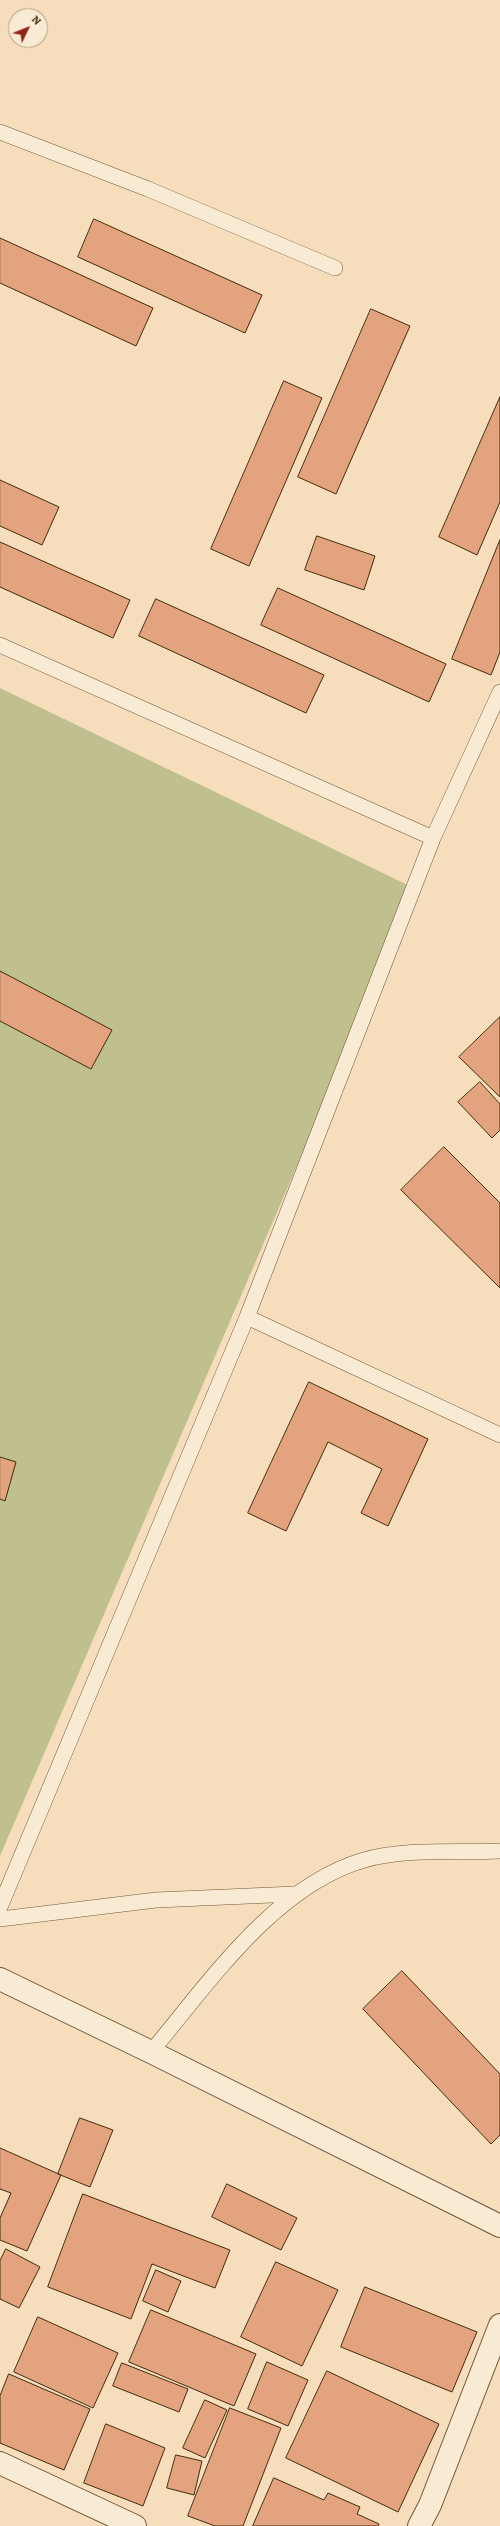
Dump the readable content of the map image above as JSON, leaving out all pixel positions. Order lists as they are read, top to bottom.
{
  "north": "top right"
}
